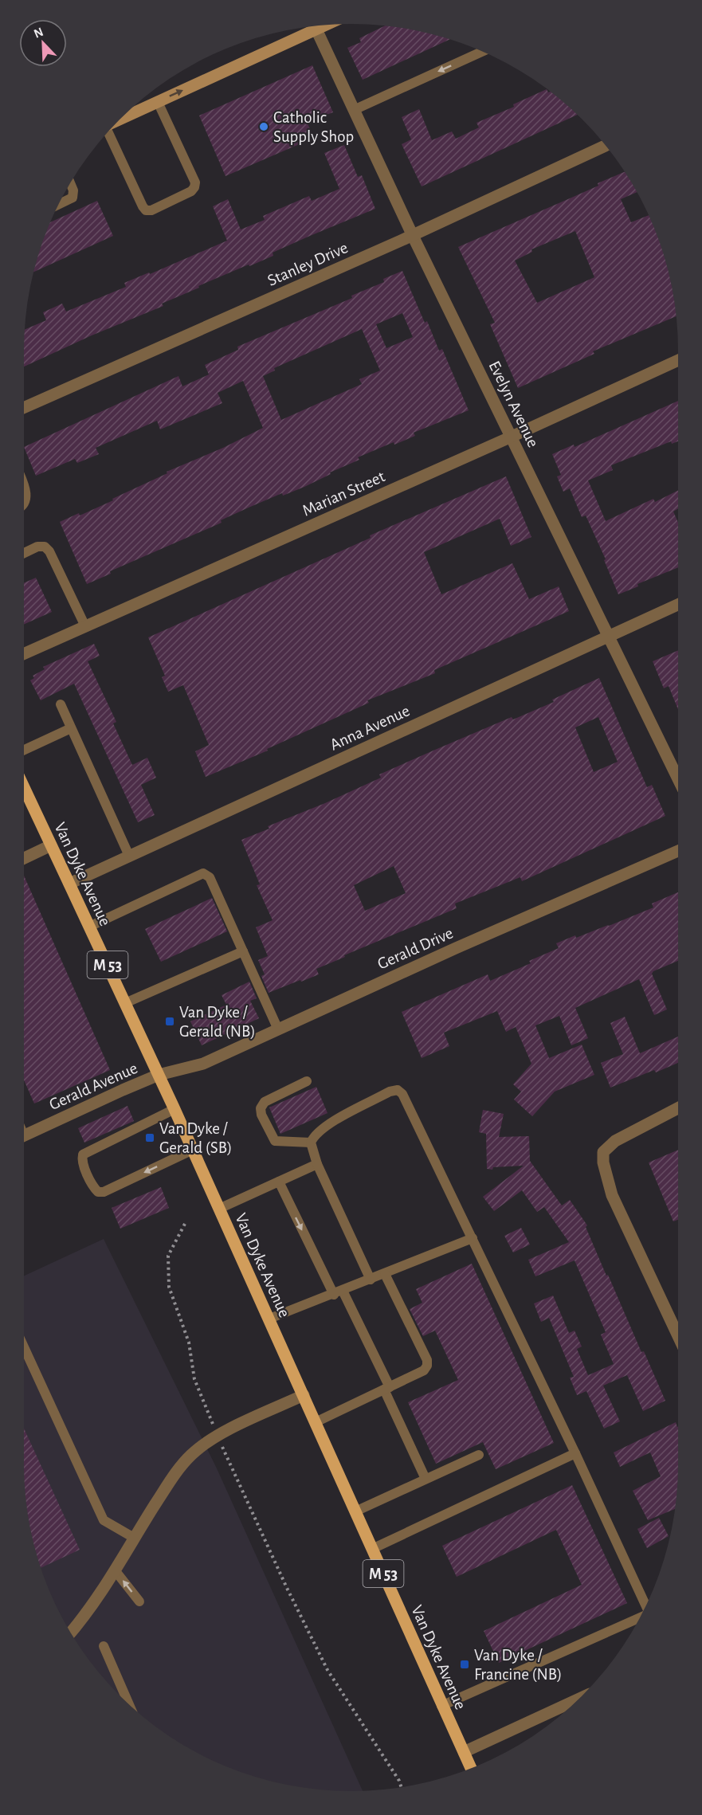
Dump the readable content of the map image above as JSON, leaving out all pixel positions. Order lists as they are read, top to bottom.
{
  "streets": {
    "main road": ["Van Dyke Avenue", "M 53"],
    "street": [
      "Stanley Drive",
      "Evelyn Avenue",
      "Marian Street",
      "Anna Avenue",
      "Gerald Drive",
      "Gerald Avenue"
    ]
  },
  "crossings": [
    ["Stanley Drive", "Evelyn Avenue"],
    ["Evelyn Avenue", "Marian Street"],
    ["Evelyn Avenue", "Anna Avenue"],
    ["Anna Avenue", "Van Dyke Avenue"],
    ["Van Dyke Avenue", "Gerald Drive"],
    ["Van Dyke Avenue", "Gerald Avenue"],
    ["Gerald Drive", "Gerald Avenue"]
  ],
  "places": {
    "other": ["Catholic Supply Shop"],
    "transit": ["Van Dyke / Gerald (NB)", "Van Dyke / Gerald (SB)", "Van Dyke / Francine (NB)"]
  },
  "north": "top left"
}
